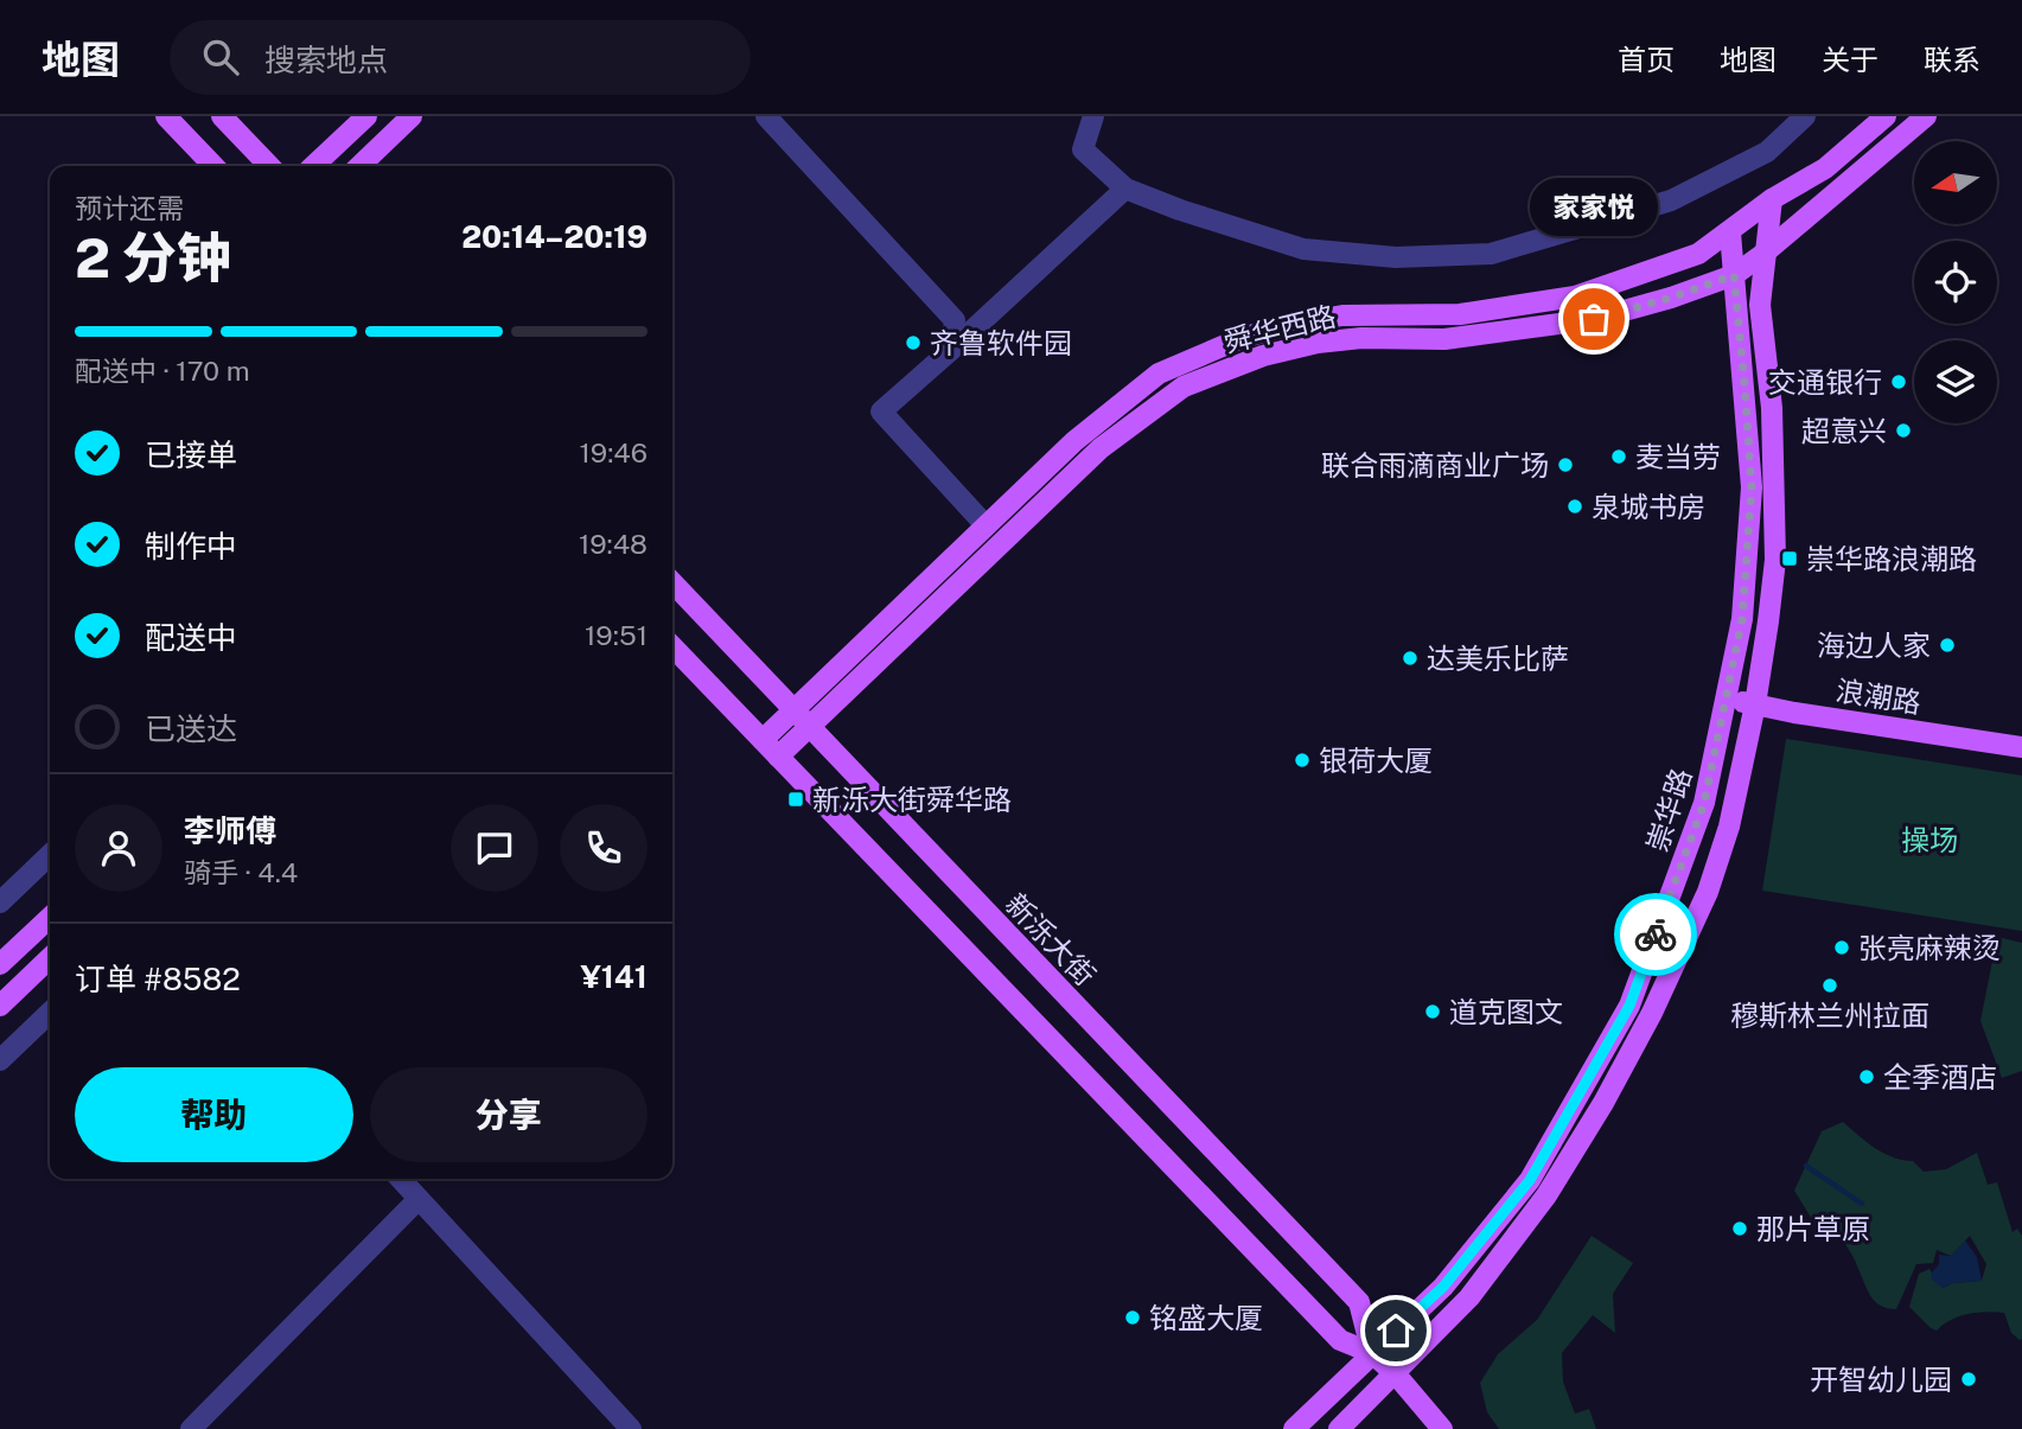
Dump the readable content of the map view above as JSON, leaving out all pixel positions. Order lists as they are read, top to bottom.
{
  "streets": {
    "main road": [
      "舜华西路",
      "浪潮路",
      "崇华路",
      "新泺大街"
    ]
  },
  "crossings": [
    ["舜华西路", "崇华路"],
    ["舜华西路", "新泺大街"],
    ["浪潮路", "崇华路"],
    ["崇华路", "新泺大街"]
  ],
  "parks": ["操场"],
  "places": {
    "other": [
      "家家悦",
      "齐鲁软件园",
      "交通银行",
      "超意兴",
      "麦当劳",
      "联合雨滴商业广场",
      "泉城书房",
      "海边人家",
      "达美乐比萨",
      "银荷大厦",
      "张亮麻辣烫",
      "穆斯林兰州拉面",
      "道克图文",
      "全季酒店",
      "那片草原",
      "铭盛大厦",
      "开智幼儿园"
    ],
    "transit": ["崇华路浪潮路", "新泺大街舜华路"]
  },
  "north": "left",
  "page": {
    "header": "地图",
    "search": "搜索地点",
    "nav": [
      "首页",
      "地图",
      "关于",
      "联系"
    ],
    "heading": ["2 分钟", "预计还需", "20:14–20:19"],
    "panel": [
      "李师傅",
      "骑手 · 4.4",
      "订单 #8582",
      "¥141"
    ],
    "bubble": "家家悦",
    "bar": "配送中 · 170 m",
    "list": [
      ["已接单", "19:46"],
      ["制作中", "19:48"],
      ["配送中", "19:51"],
      "已送达"
    ],
    "buttons": ["帮助", "分享"]
  }
}
